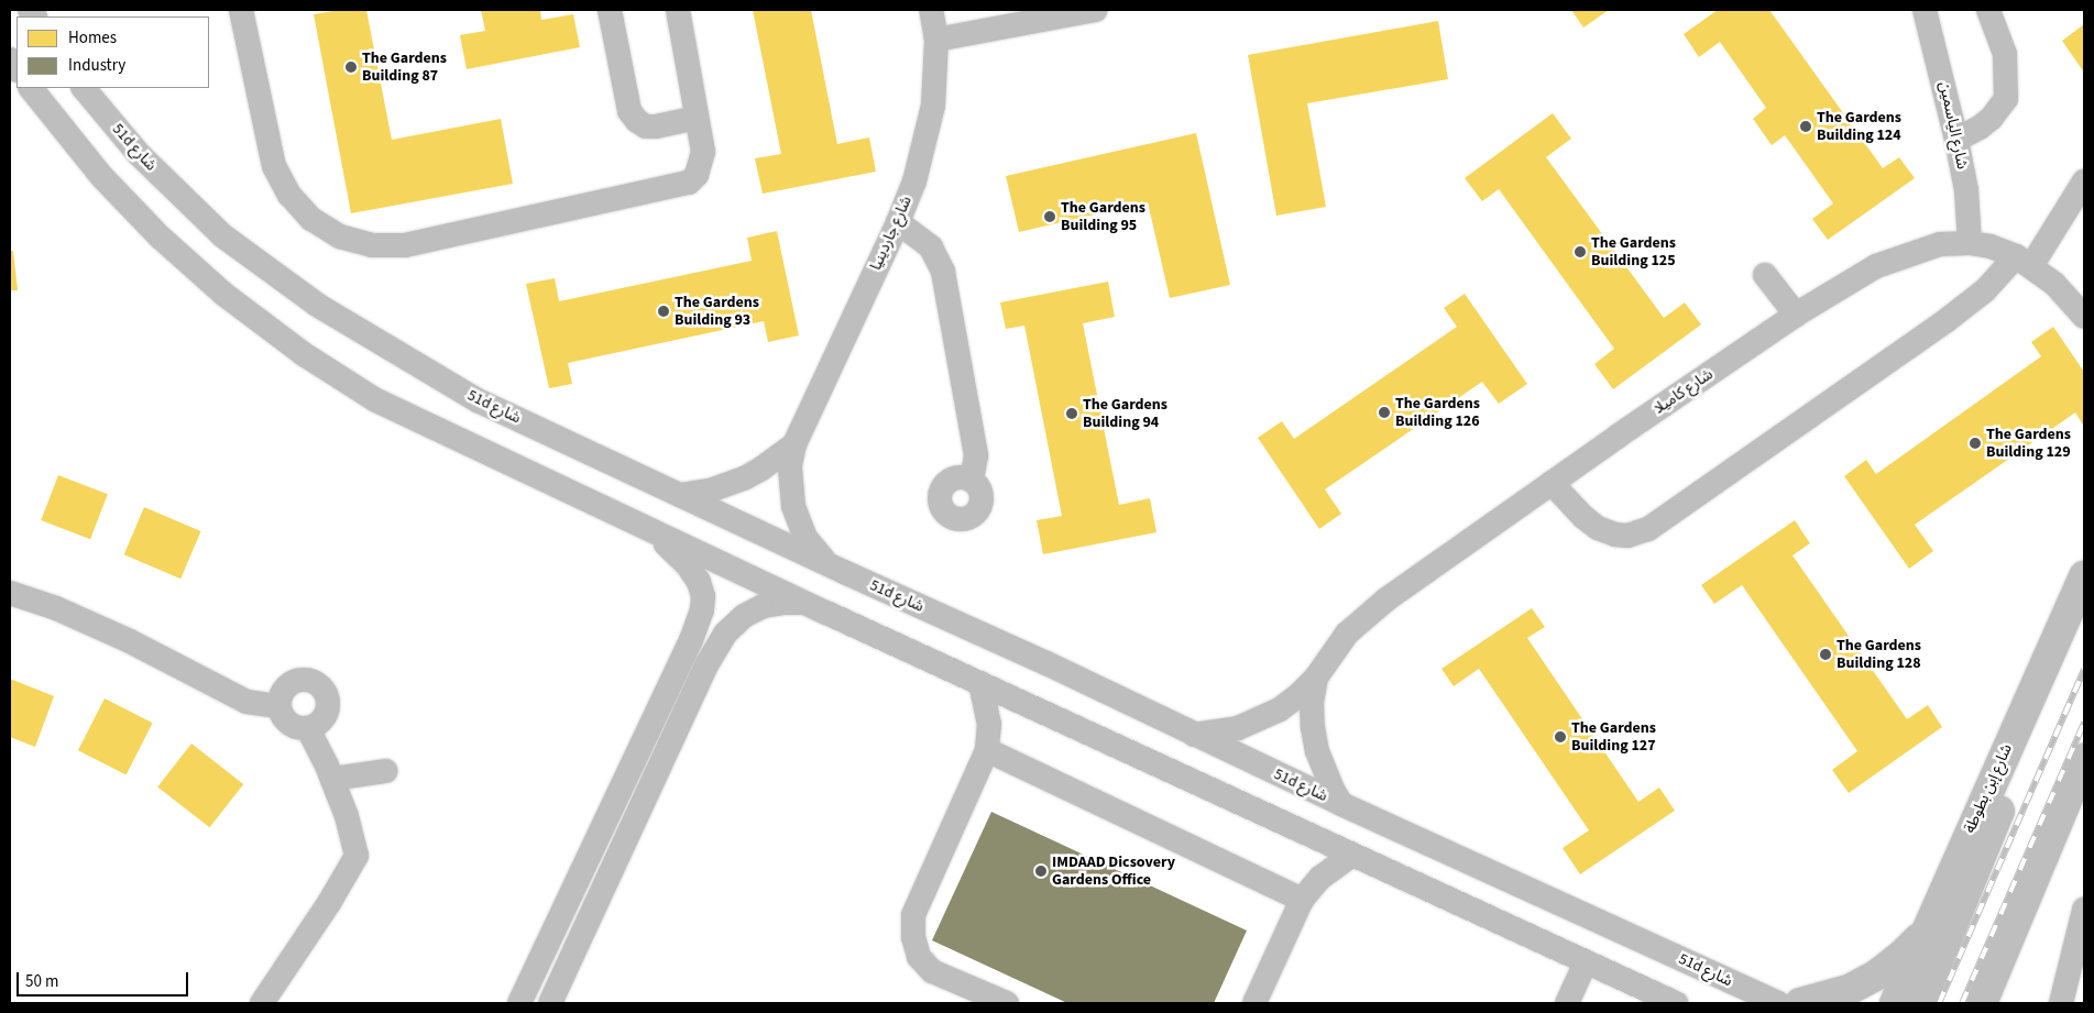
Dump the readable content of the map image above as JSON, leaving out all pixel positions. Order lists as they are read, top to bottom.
{
  "streets": {
    "main road": ["شارع إبن بطوطة"],
    "street": [
      "شارع الياسمين",
      "51d شارع",
      "شارع جاردينيا",
      "شارع كاميلا"
    ]
  },
  "crossings": [
    ["شارع الياسمين", "شارع كاميلا"],
    ["51d شارع", "شارع جاردينيا"],
    ["51d شارع", "شارع كاميلا"]
  ],
  "places": [
    "The Gardens Building 87",
    "The Gardens Building 124",
    "The Gardens Building 95",
    "The Gardens Building 125",
    "The Gardens Building 93",
    "The Gardens Building 126",
    "The Gardens Building 94",
    "The Gardens Building 129",
    "The Gardens Building 128",
    "The Gardens Building 127",
    "IMDAAD Dicsovery Gardens Office"
  ],
  "legend": ["Homes", "Industry"],
  "scale_bar": "50 m"
}
